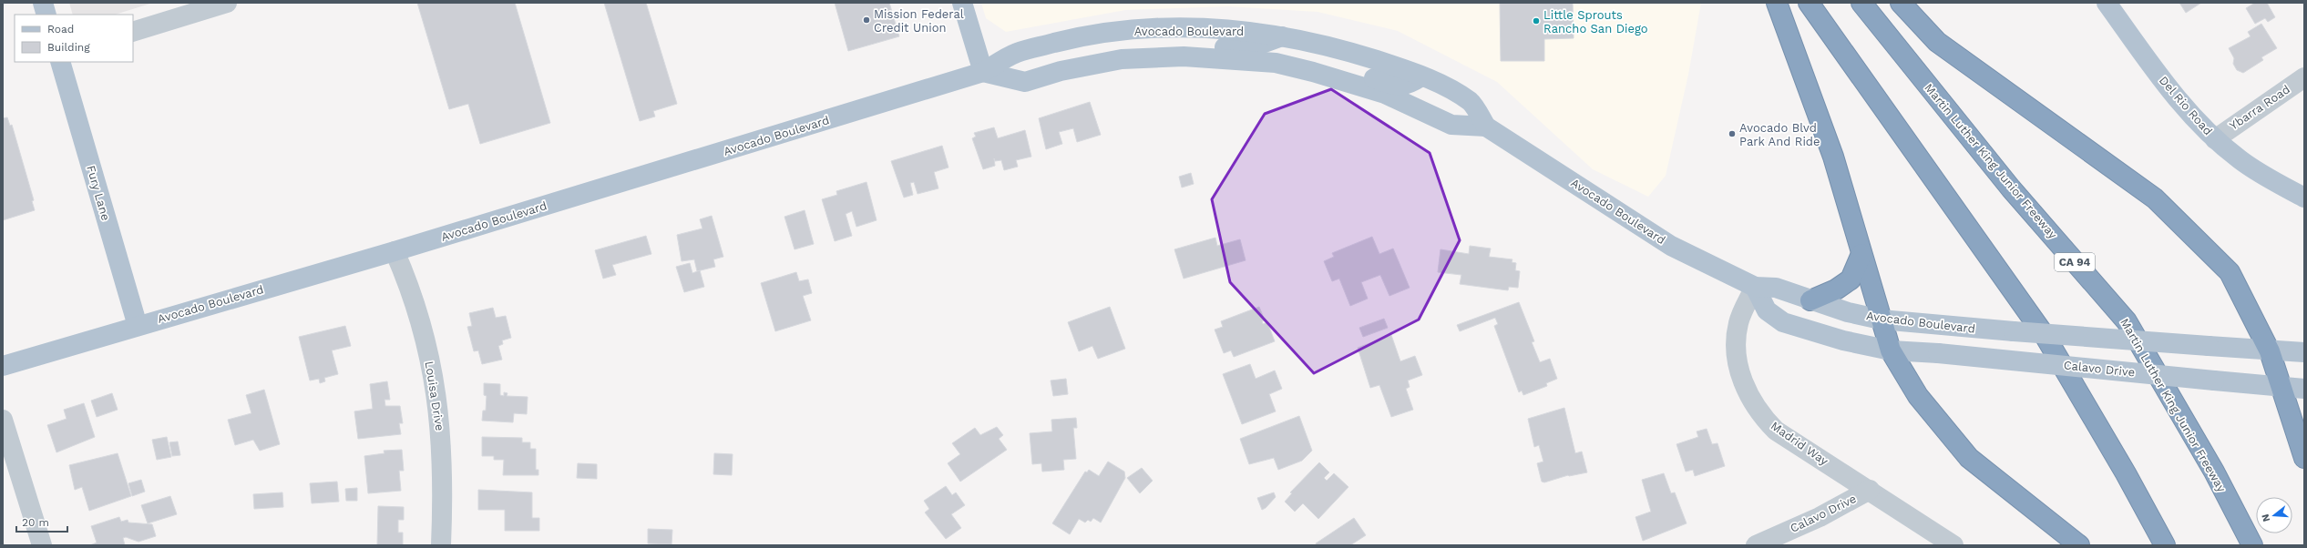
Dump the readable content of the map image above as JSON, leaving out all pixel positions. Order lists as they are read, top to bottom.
{
  "streets": {
    "highway": ["Martin Luther King Junior Freeway", "CA 94"],
    "main road": [
      "Avocado Boulevard",
      "Del Rio Road",
      "Fury Lane",
      "Calavo Drive"
    ],
    "street": ["Ybarra Road", "Louisa Drive", "Madrid Way"]
  },
  "crossings": [
    ["Avocado Boulevard", "Fury Lane"],
    ["Avocado Boulevard", "Louisa Drive"],
    ["Avocado Boulevard", "Madrid Way"],
    ["Del Rio Road", "Ybarra Road"],
    ["Calavo Drive", "Madrid Way"]
  ],
  "places": ["Mission Federal Credit Union", "Little Sprouts Rancho San Diego", "Avocado Blvd Park And Ride"],
  "legend": ["Road", "Building"],
  "scale_bar": "20 m",
  "north": "left"
}
